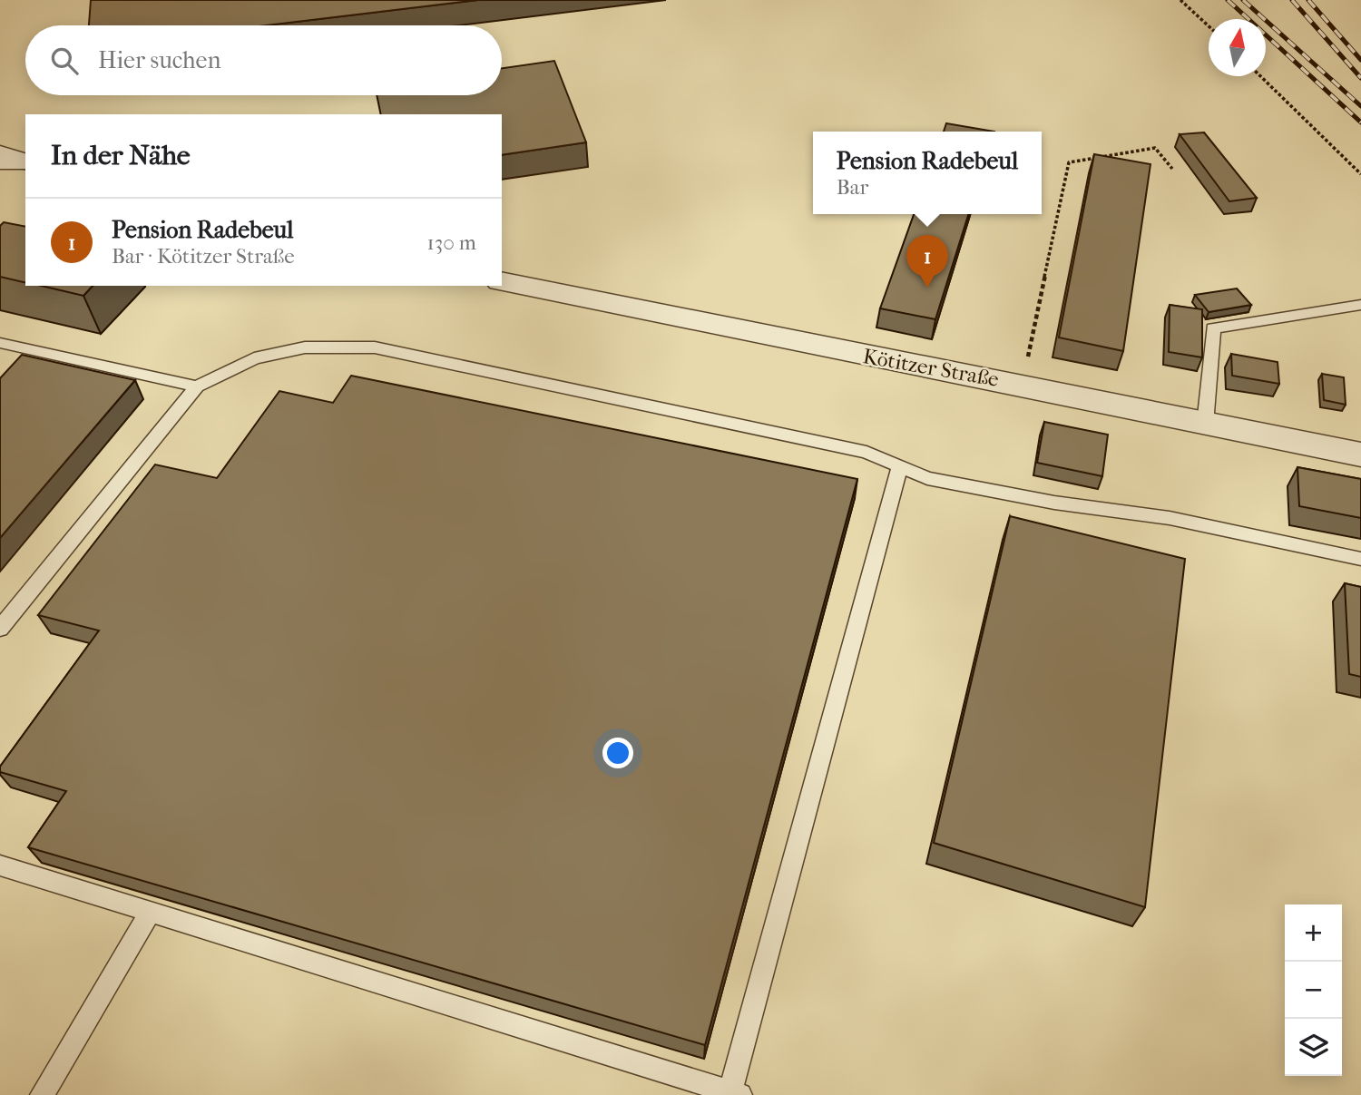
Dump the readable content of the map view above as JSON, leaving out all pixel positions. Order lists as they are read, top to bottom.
{
  "streets": {
    "street": ["Kötitzer Straße"]
  },
  "north": "top",
  "page": {
    "search": "Hier suchen",
    "heading": "In der Nähe",
    "popup": ["Pension Radebeul", "Bar"],
    "list": [
      {
        "mark": "1",
        "name": "Pension Radebeul",
        "note": "Bar · Kötitzer Straße",
        "value": "130 m"
      }
    ],
    "pins": "1",
    "map_buttons": ["+", "−"]
  }
}
